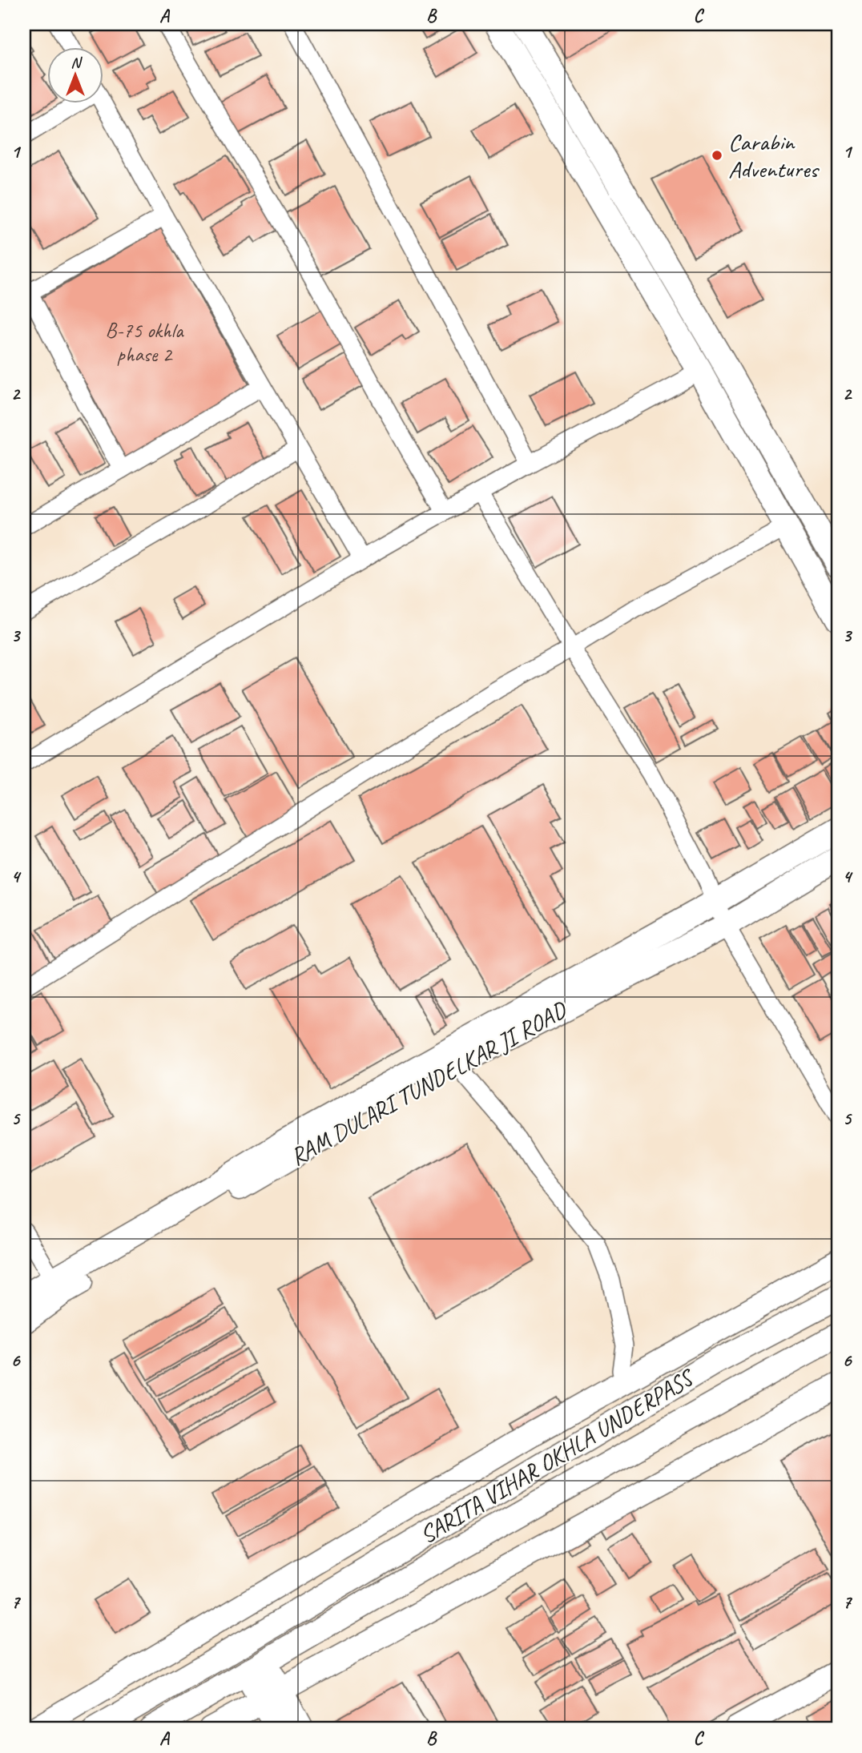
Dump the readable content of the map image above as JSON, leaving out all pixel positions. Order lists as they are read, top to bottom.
{
  "streets": {
    "street": ["RAM DULARI TUNDELKAR JI ROAD", "SARITA VIHAR OKHLA UNDERPASS"]
  },
  "places": ["Carabin Adventures"],
  "house_numbers": ["B-75 okhla phase 2"],
  "north": "top",
  "grid": {
    "columns": ["A", "B", "C"],
    "rows": [
      "1",
      "2",
      "3",
      "4",
      "5",
      "6",
      "7"
    ]
  }
}
